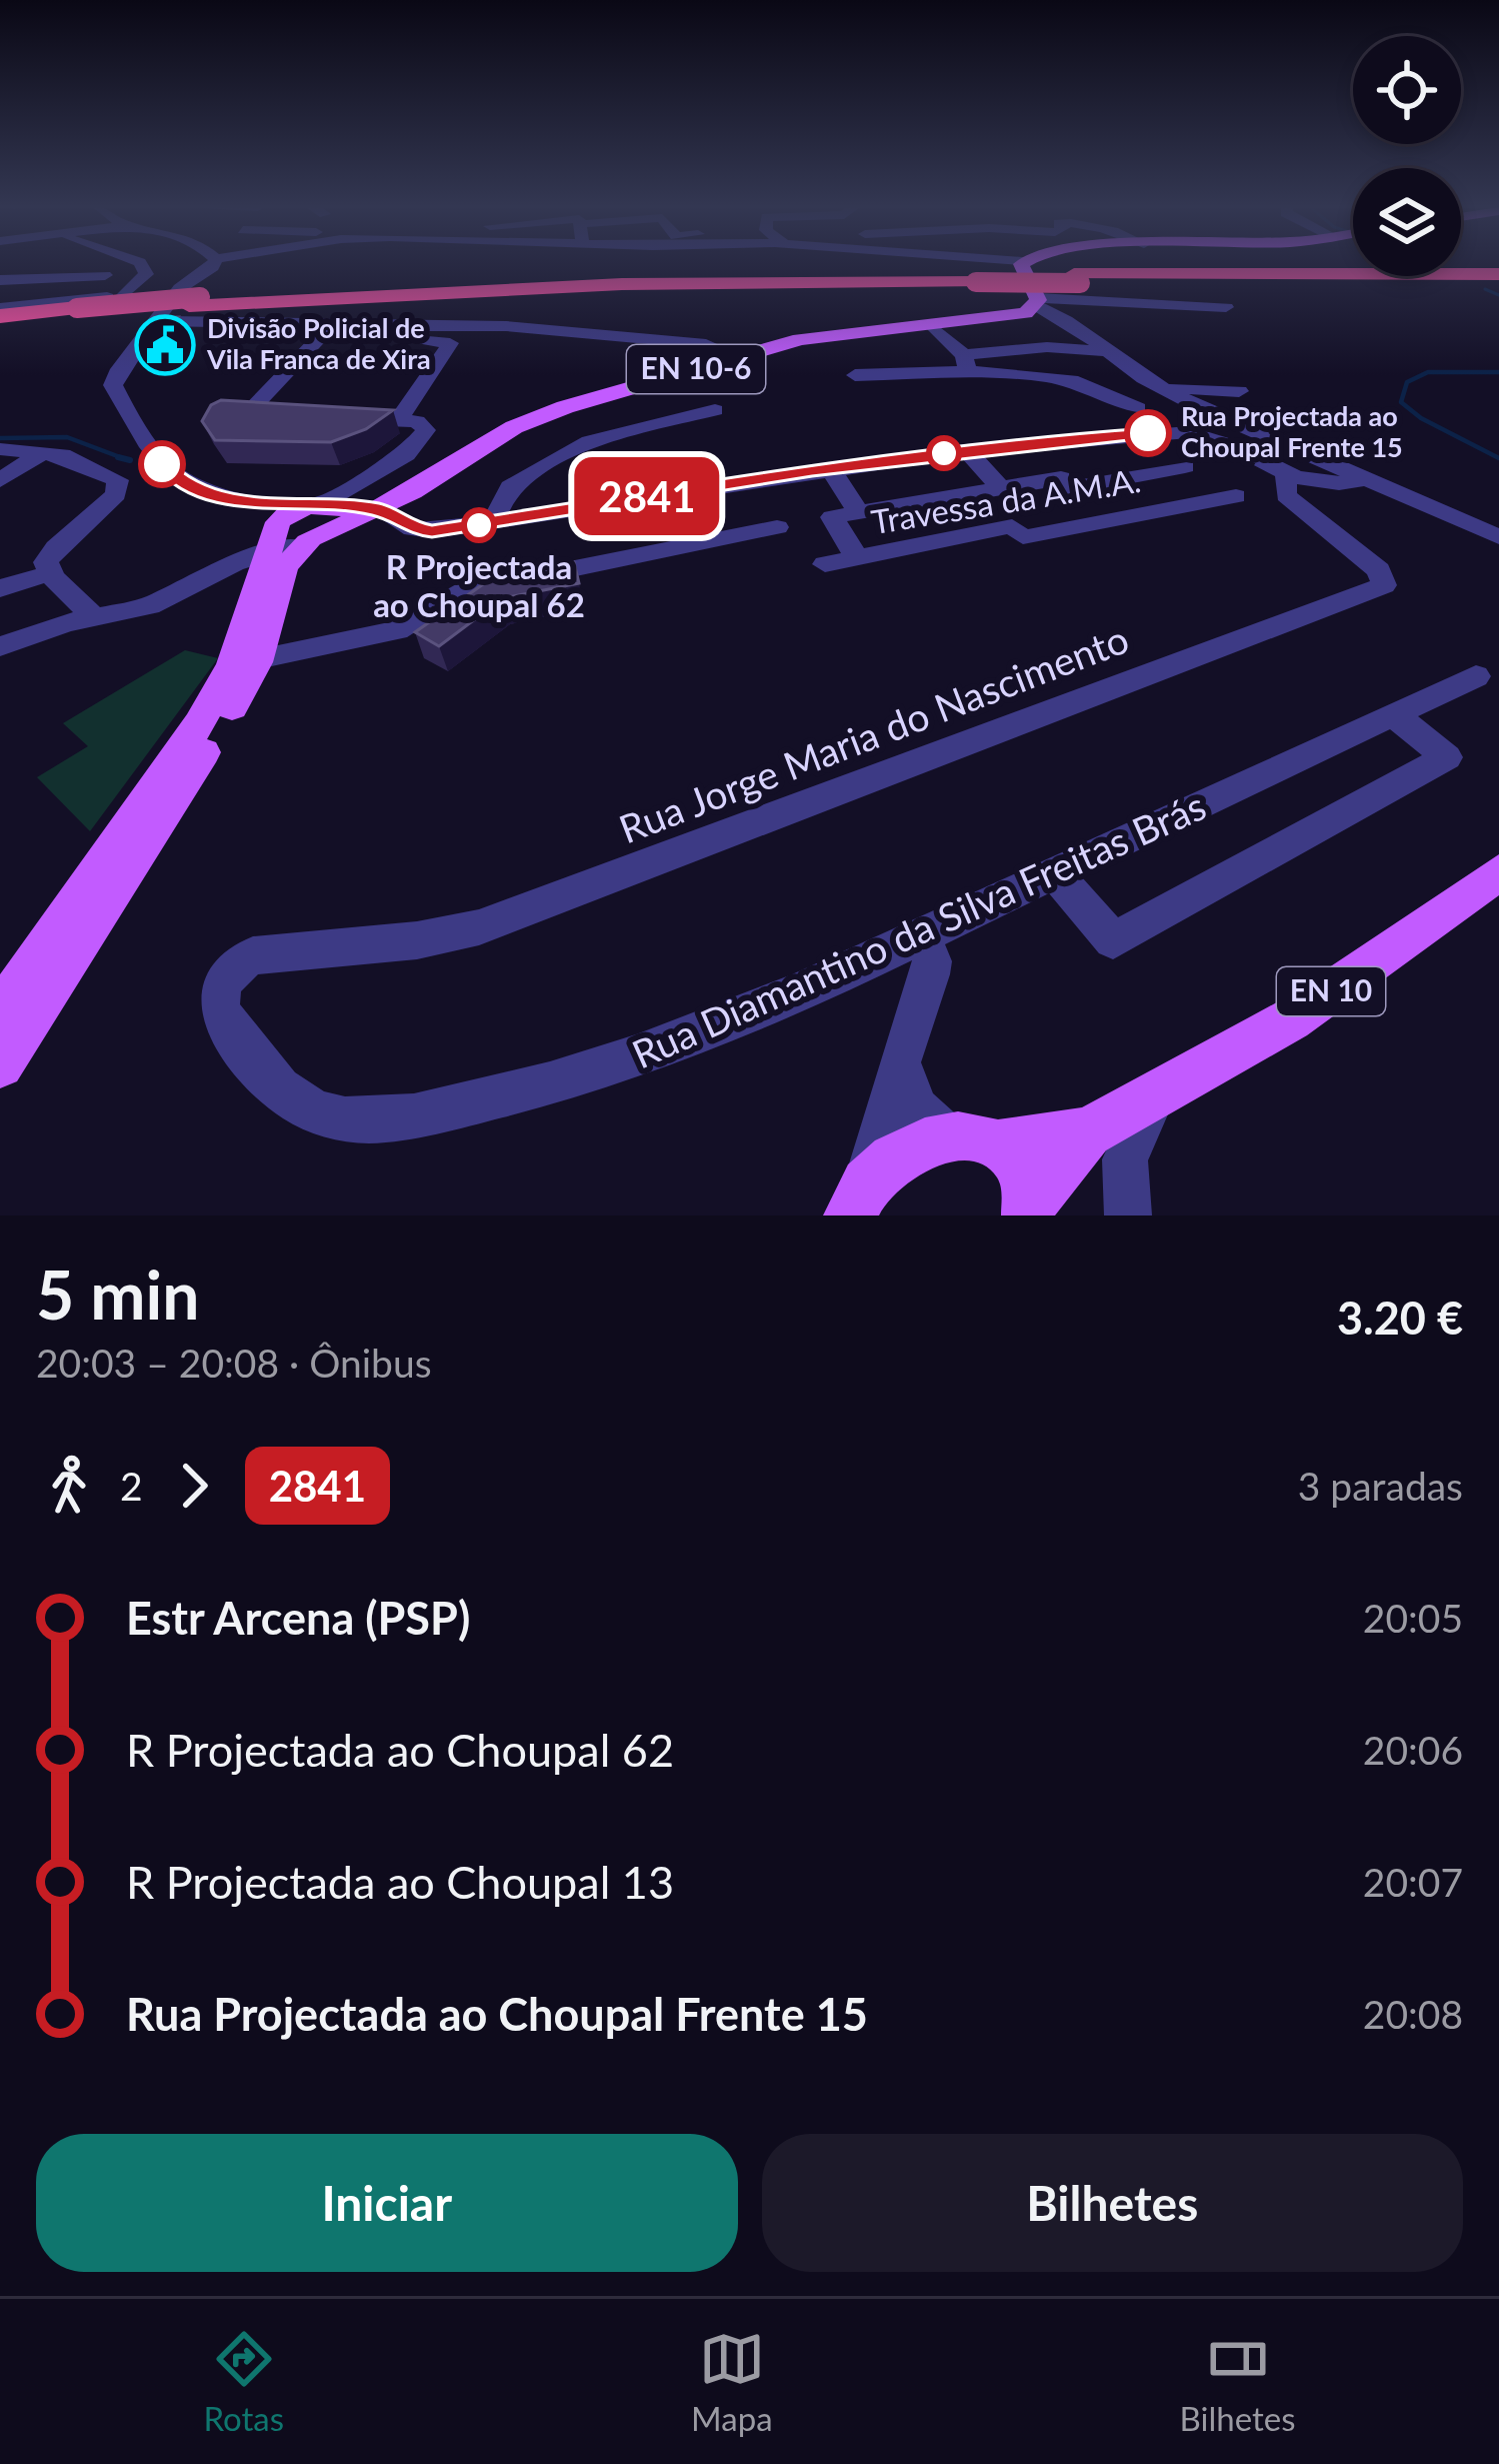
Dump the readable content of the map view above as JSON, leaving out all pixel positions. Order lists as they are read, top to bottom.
{
  "streets": {
    "main road": ["EN 10-6", "EN 10"],
    "street": ["Travessa da A.M.A.", "Rua Jorge Maria do Nascimento", "Rua Diamantino da Silva Freitas Brás"]
  },
  "crossings": [
    ["Rua Jorge Maria do Nascimento", "Rua Diamantino da Silva Freitas Brás"]
  ],
  "places": {
    "public building": ["Divisão Policial de Vila Franca de Xira"],
    "other": ["Rua Projectada ao Choupal Frente 15", "R Projectada ao Choupal 62"]
  },
  "lines": ["bus line 2841"],
  "page": {
    "on_map": "2841",
    "heading": ["5 min", "20:03 – 20:08 · Ônibus", "3.20 €"],
    "legs": ["2", "2841", "3 paradas"],
    "list": [
      {
        "name": "Estr Arcena (PSP)",
        "value": "20:05"
      },
      {
        "name": "R Projectada ao Choupal 62",
        "value": "20:06"
      },
      {
        "name": "R Projectada ao Choupal 13",
        "value": "20:07"
      },
      {
        "name": "Rua Projectada ao Choupal Frente 15",
        "value": "20:08"
      }
    ],
    "buttons": ["Iniciar", "Bilhetes"],
    "tabs": ["Rotas", "Mapa", "Bilhetes"]
  }
}
